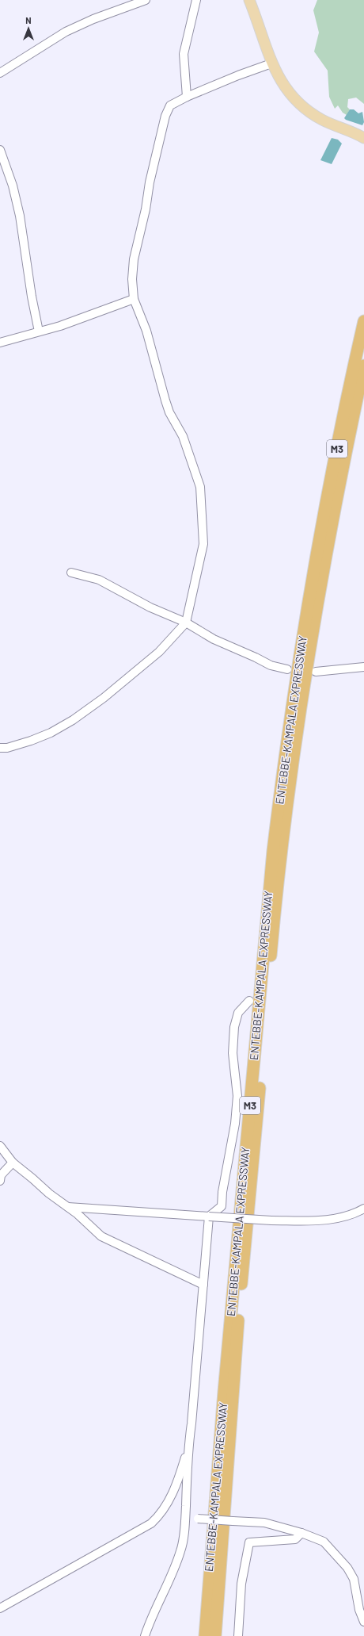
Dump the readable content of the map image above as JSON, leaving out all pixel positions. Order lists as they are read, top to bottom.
{
  "streets": {
    "highway": ["M3", "ENTEBBE-KAMPALA EXPRESSWAY"]
  },
  "north": "top"
}
